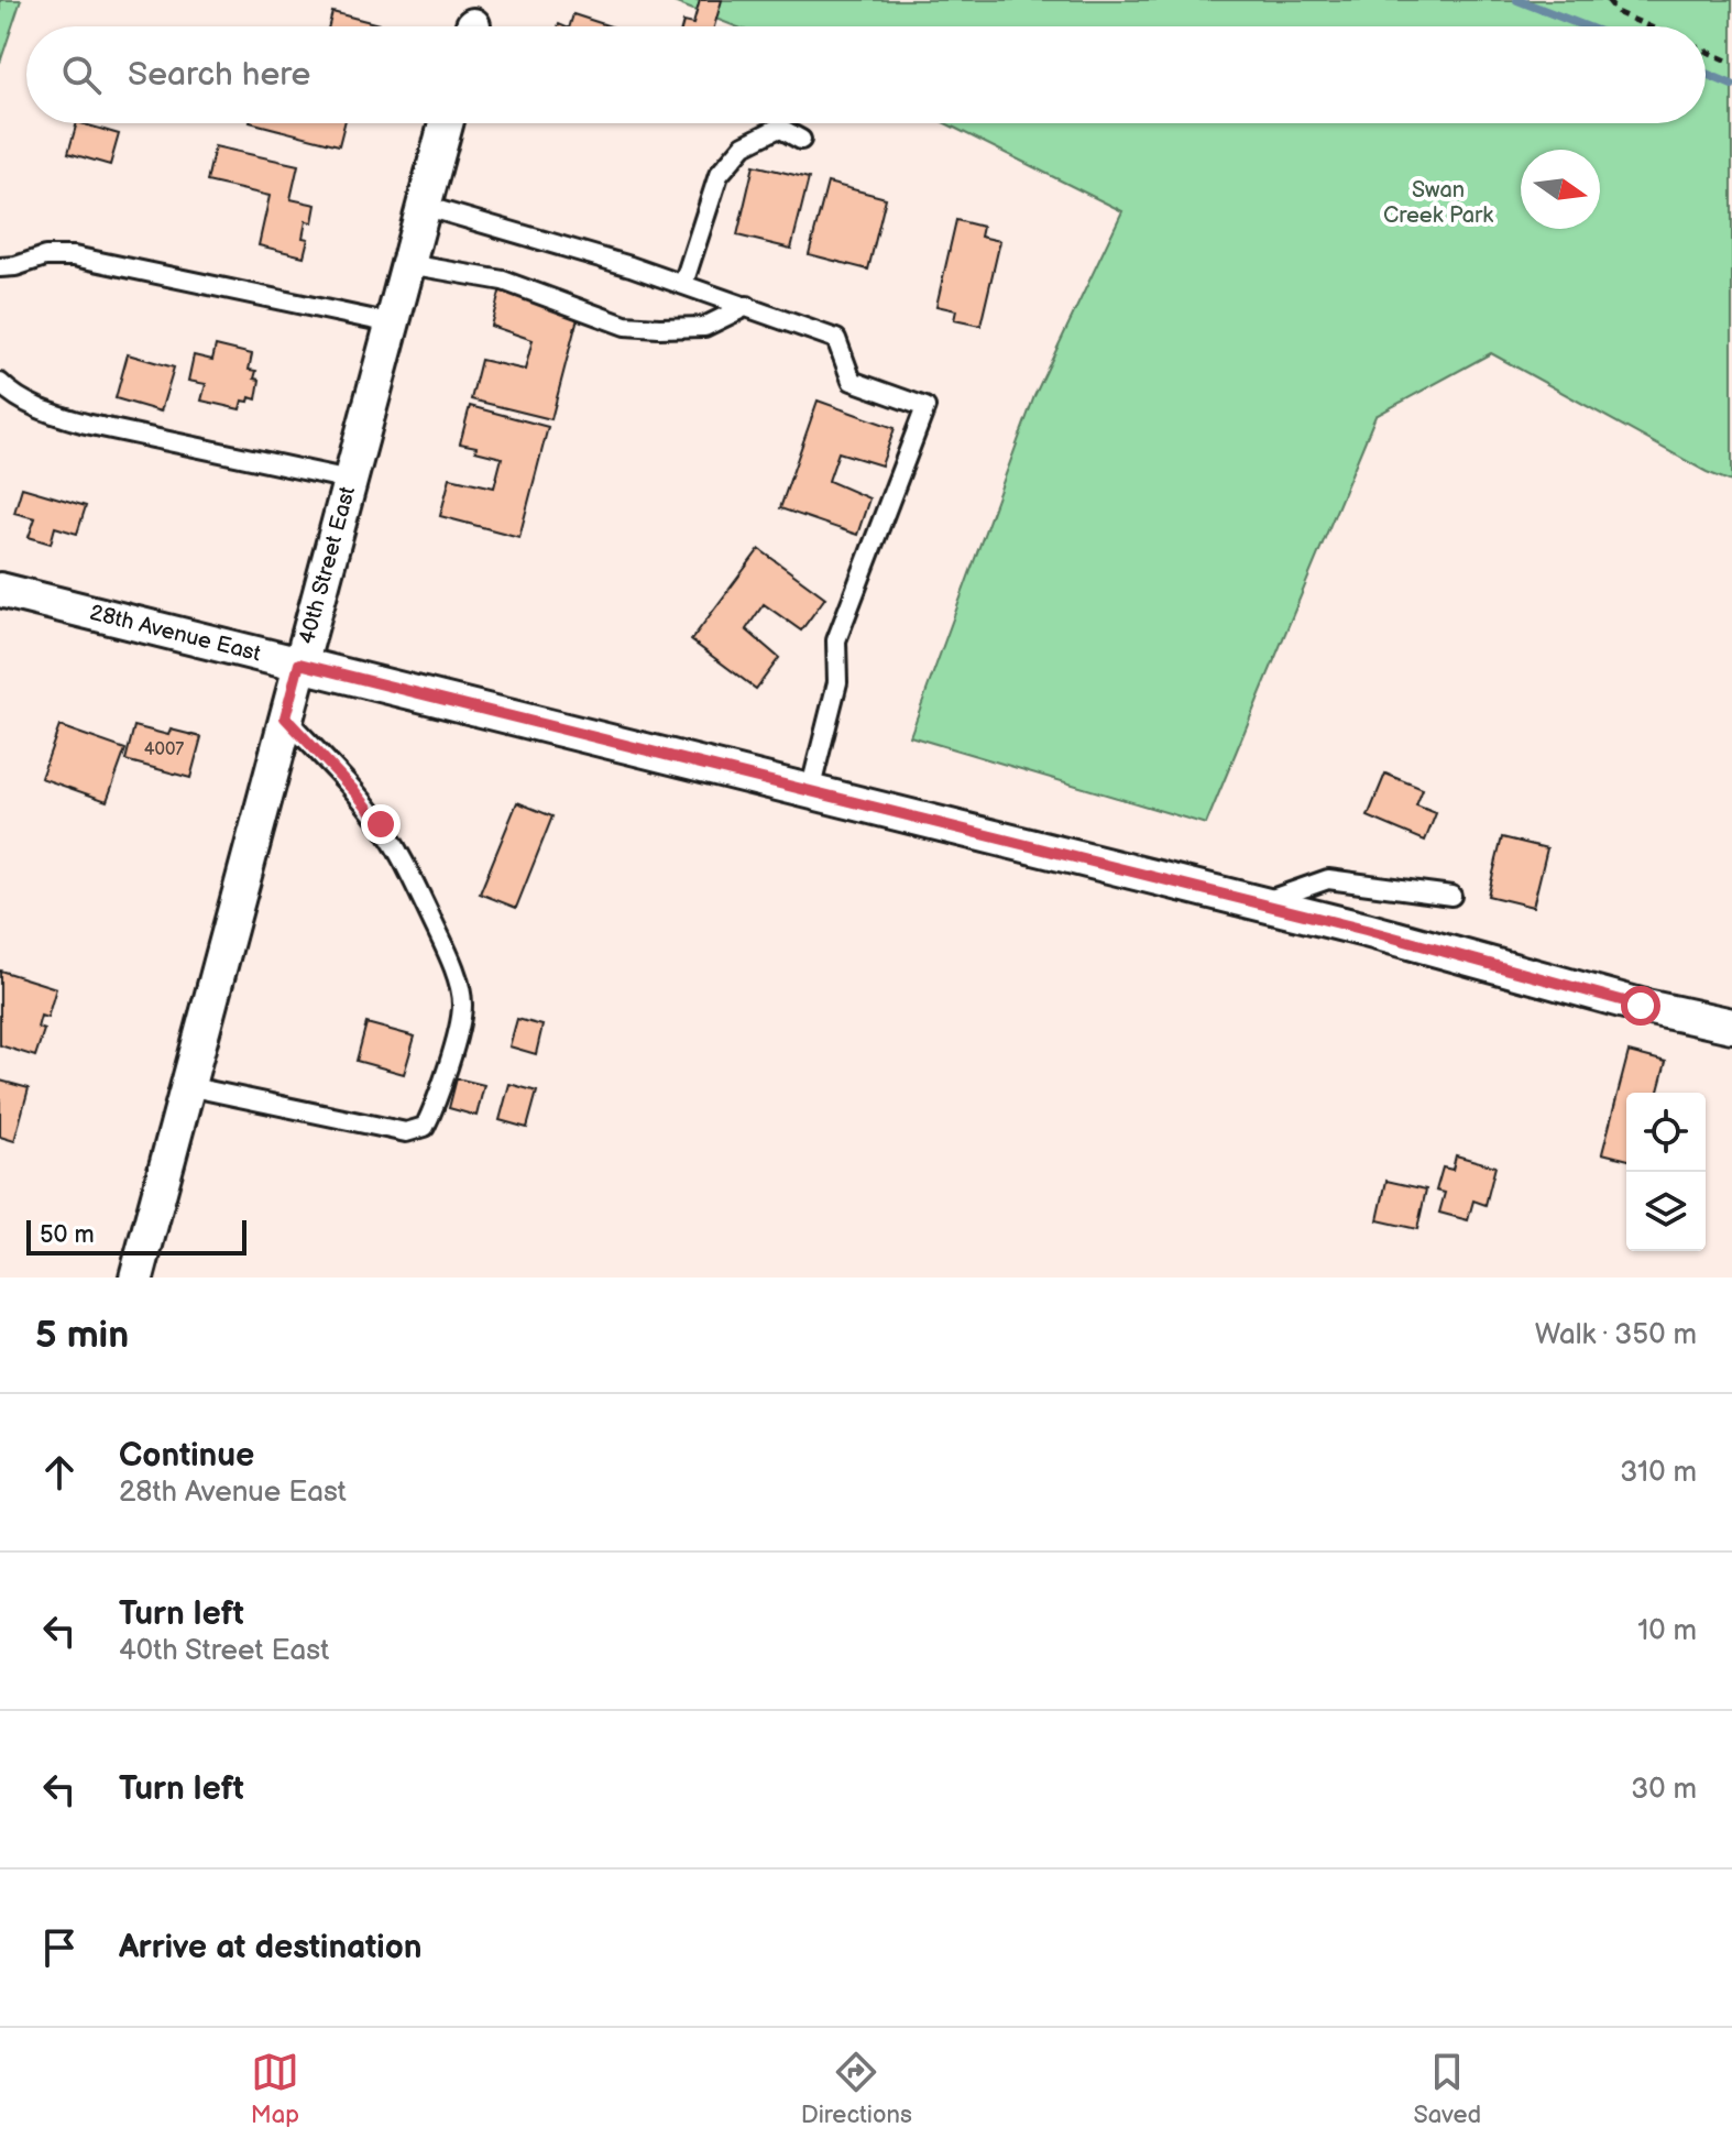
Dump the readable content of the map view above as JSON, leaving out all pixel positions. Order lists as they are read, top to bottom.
{
  "streets": {
    "street": ["40th Street East", "28th Avenue East"]
  },
  "crossings": [
    ["40th Street East", "28th Avenue East"]
  ],
  "parks": ["Swan Creek Park"],
  "house_numbers": ["4007"],
  "scale_bar": "50 m",
  "north": "right",
  "page": {
    "search": "Search here",
    "scale": "50 m",
    "heading": ["5 min", "Walk · 350 m"],
    "list": [
      ["Continue", "28th Avenue East", "310 m"],
      ["Turn left", "40th Street East", "10 m"],
      ["Turn left", "30 m"],
      "Arrive at destination"
    ],
    "nav": ["Map", "Directions", "Saved"]
  }
}
